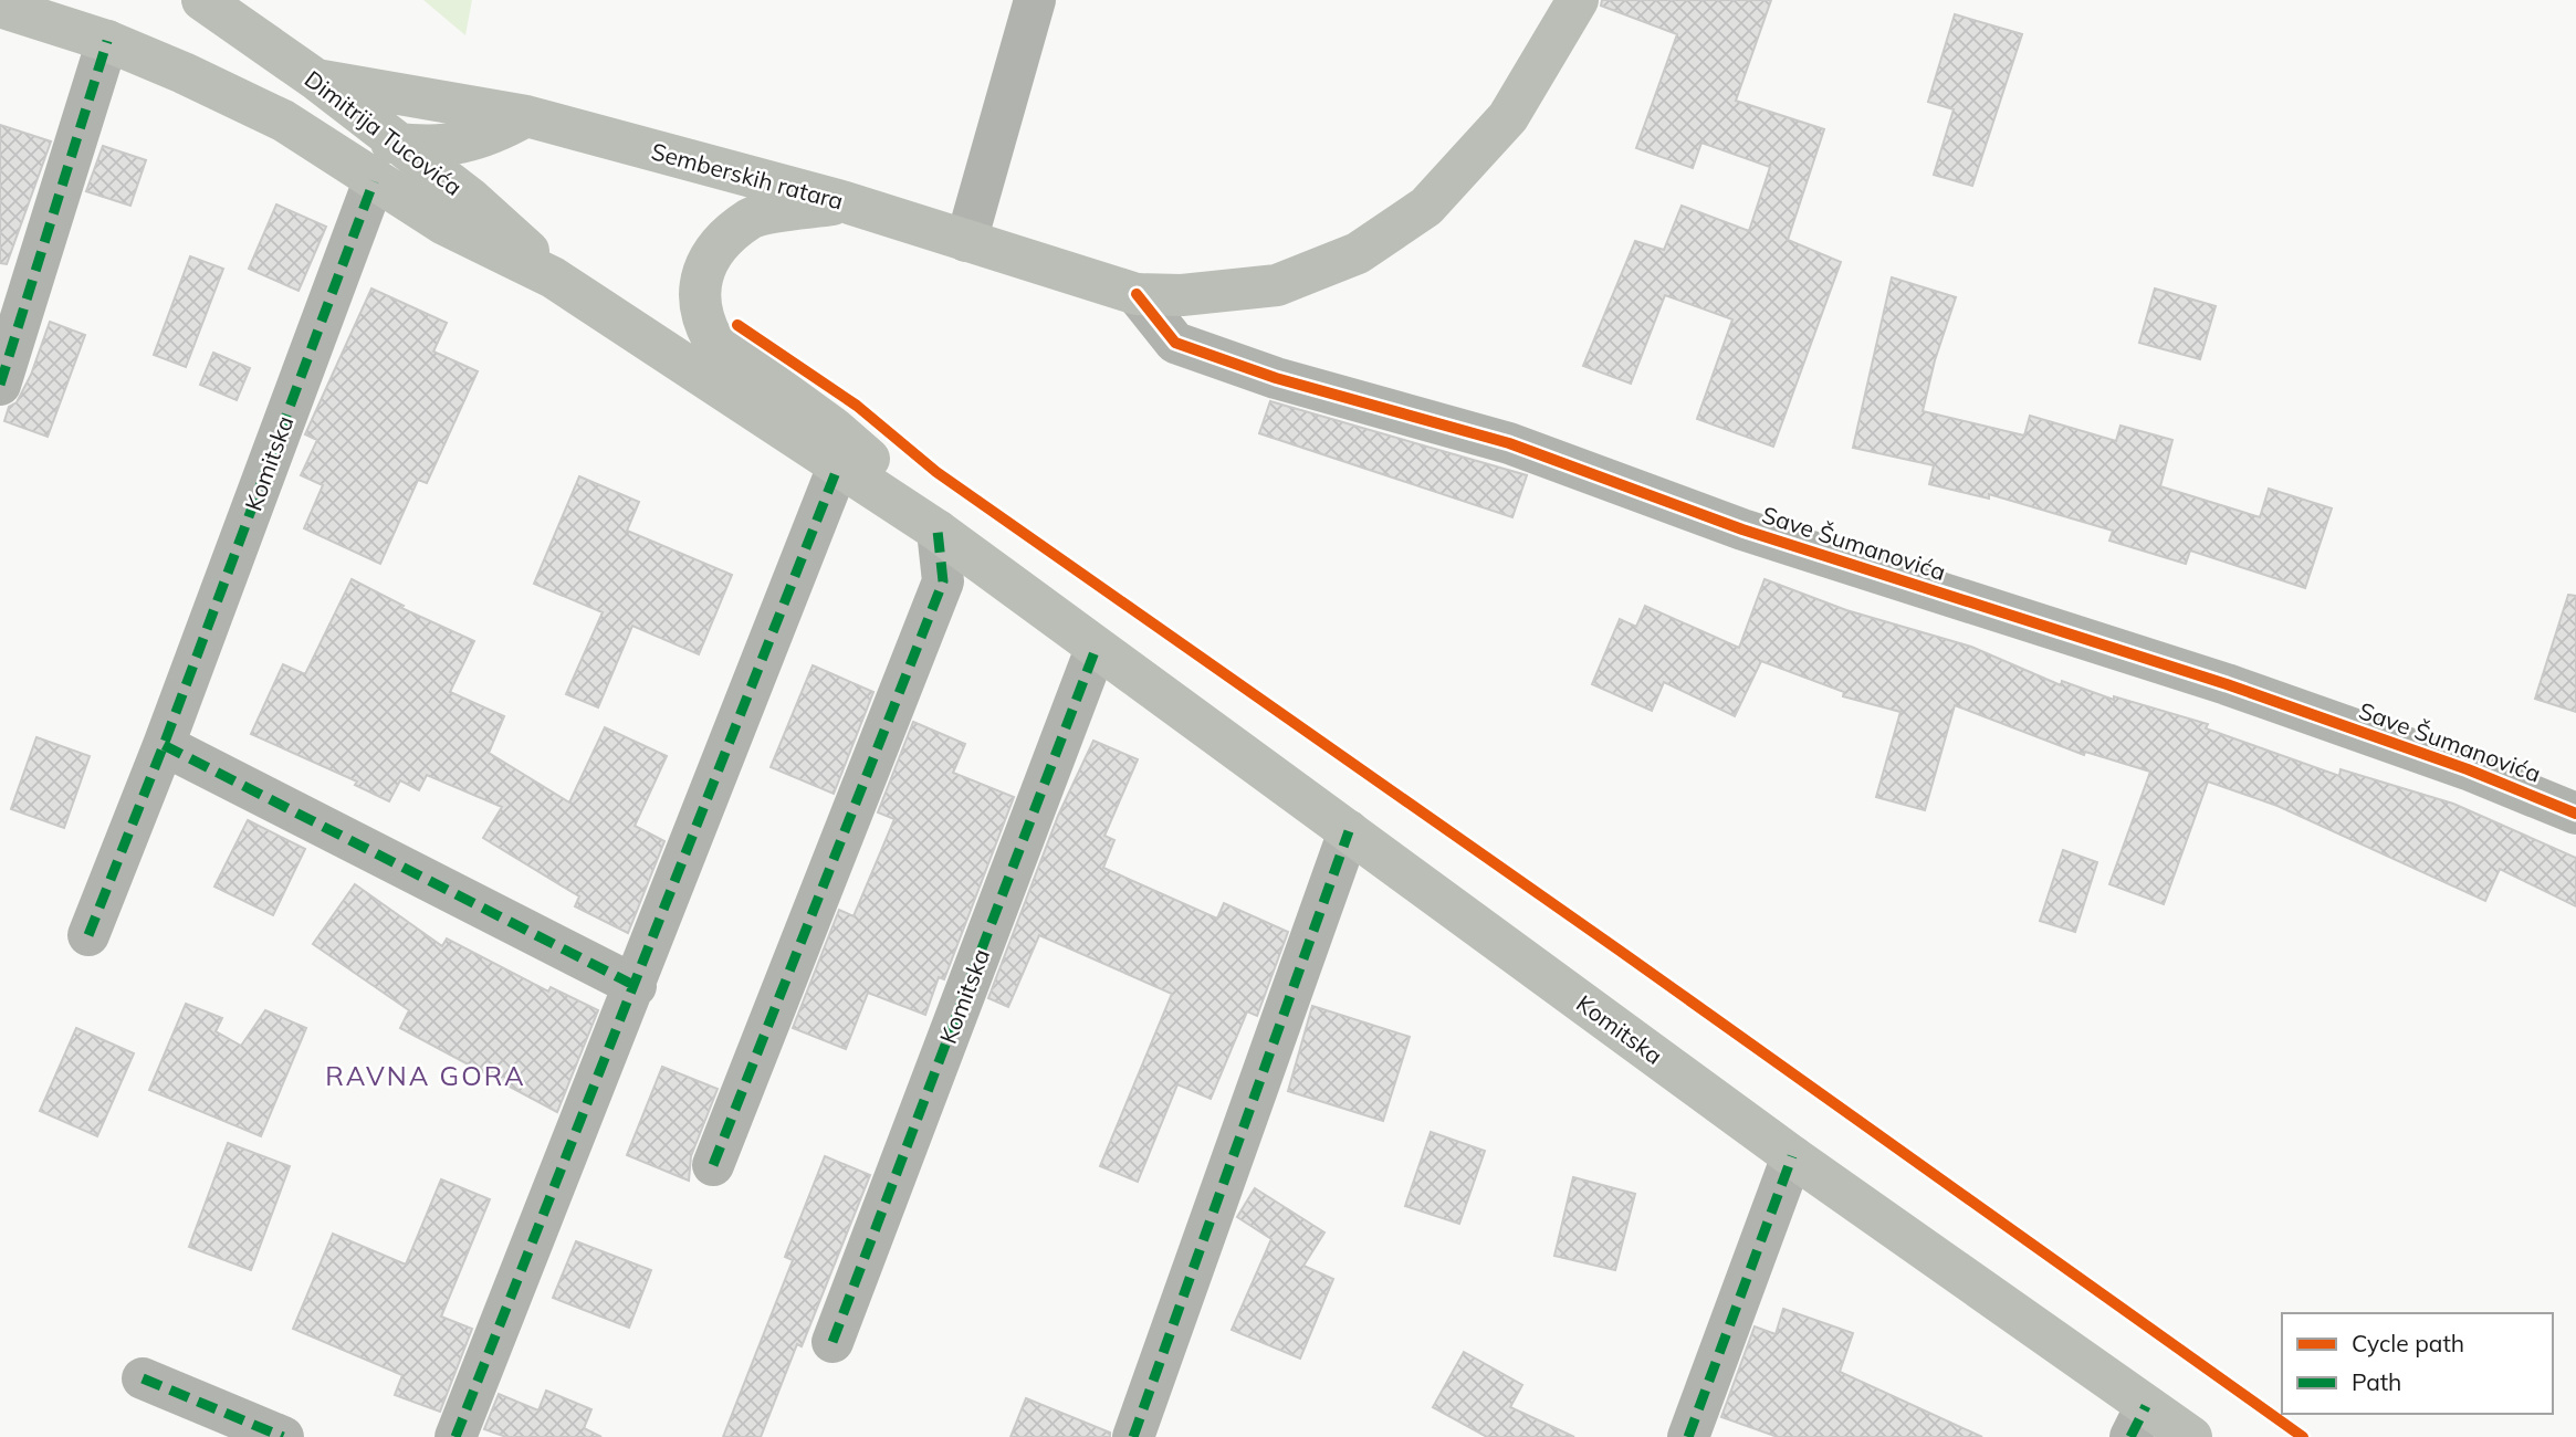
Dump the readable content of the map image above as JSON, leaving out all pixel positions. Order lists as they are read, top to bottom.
{
  "streets": {
    "main road": ["Dimitrija Tucovića", "Semberskih ratara", "Komitska"],
    "street": ["Save Šumanovića"]
  },
  "crossings": [
    ["Dimitrija Tucovića", "Semberskih ratara"],
    ["Dimitrija Tucovića", "Komitska"],
    ["Semberskih ratara", "Save Šumanovića"]
  ],
  "districts": ["RAVNA GORA"],
  "legend": ["Cycle path", "Path"]
}
